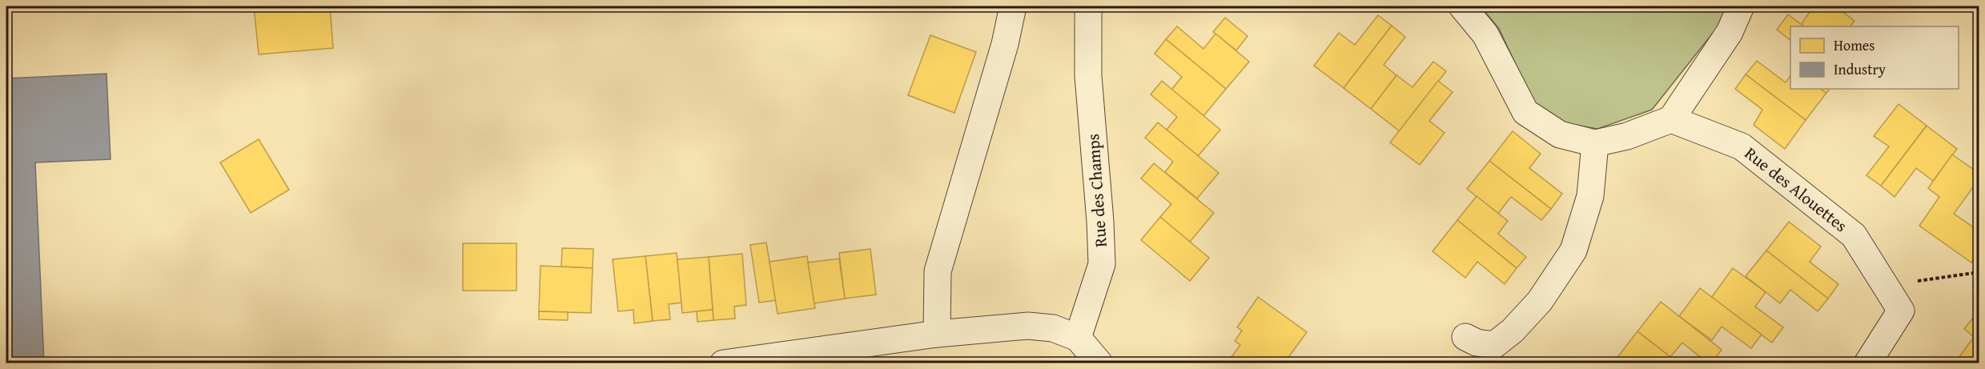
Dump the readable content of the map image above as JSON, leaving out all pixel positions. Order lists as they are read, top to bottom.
{
  "streets": {
    "street": ["Rue des Alouettes", "Rue des Champs"]
  },
  "legend": ["Homes", "Industry"]
}
